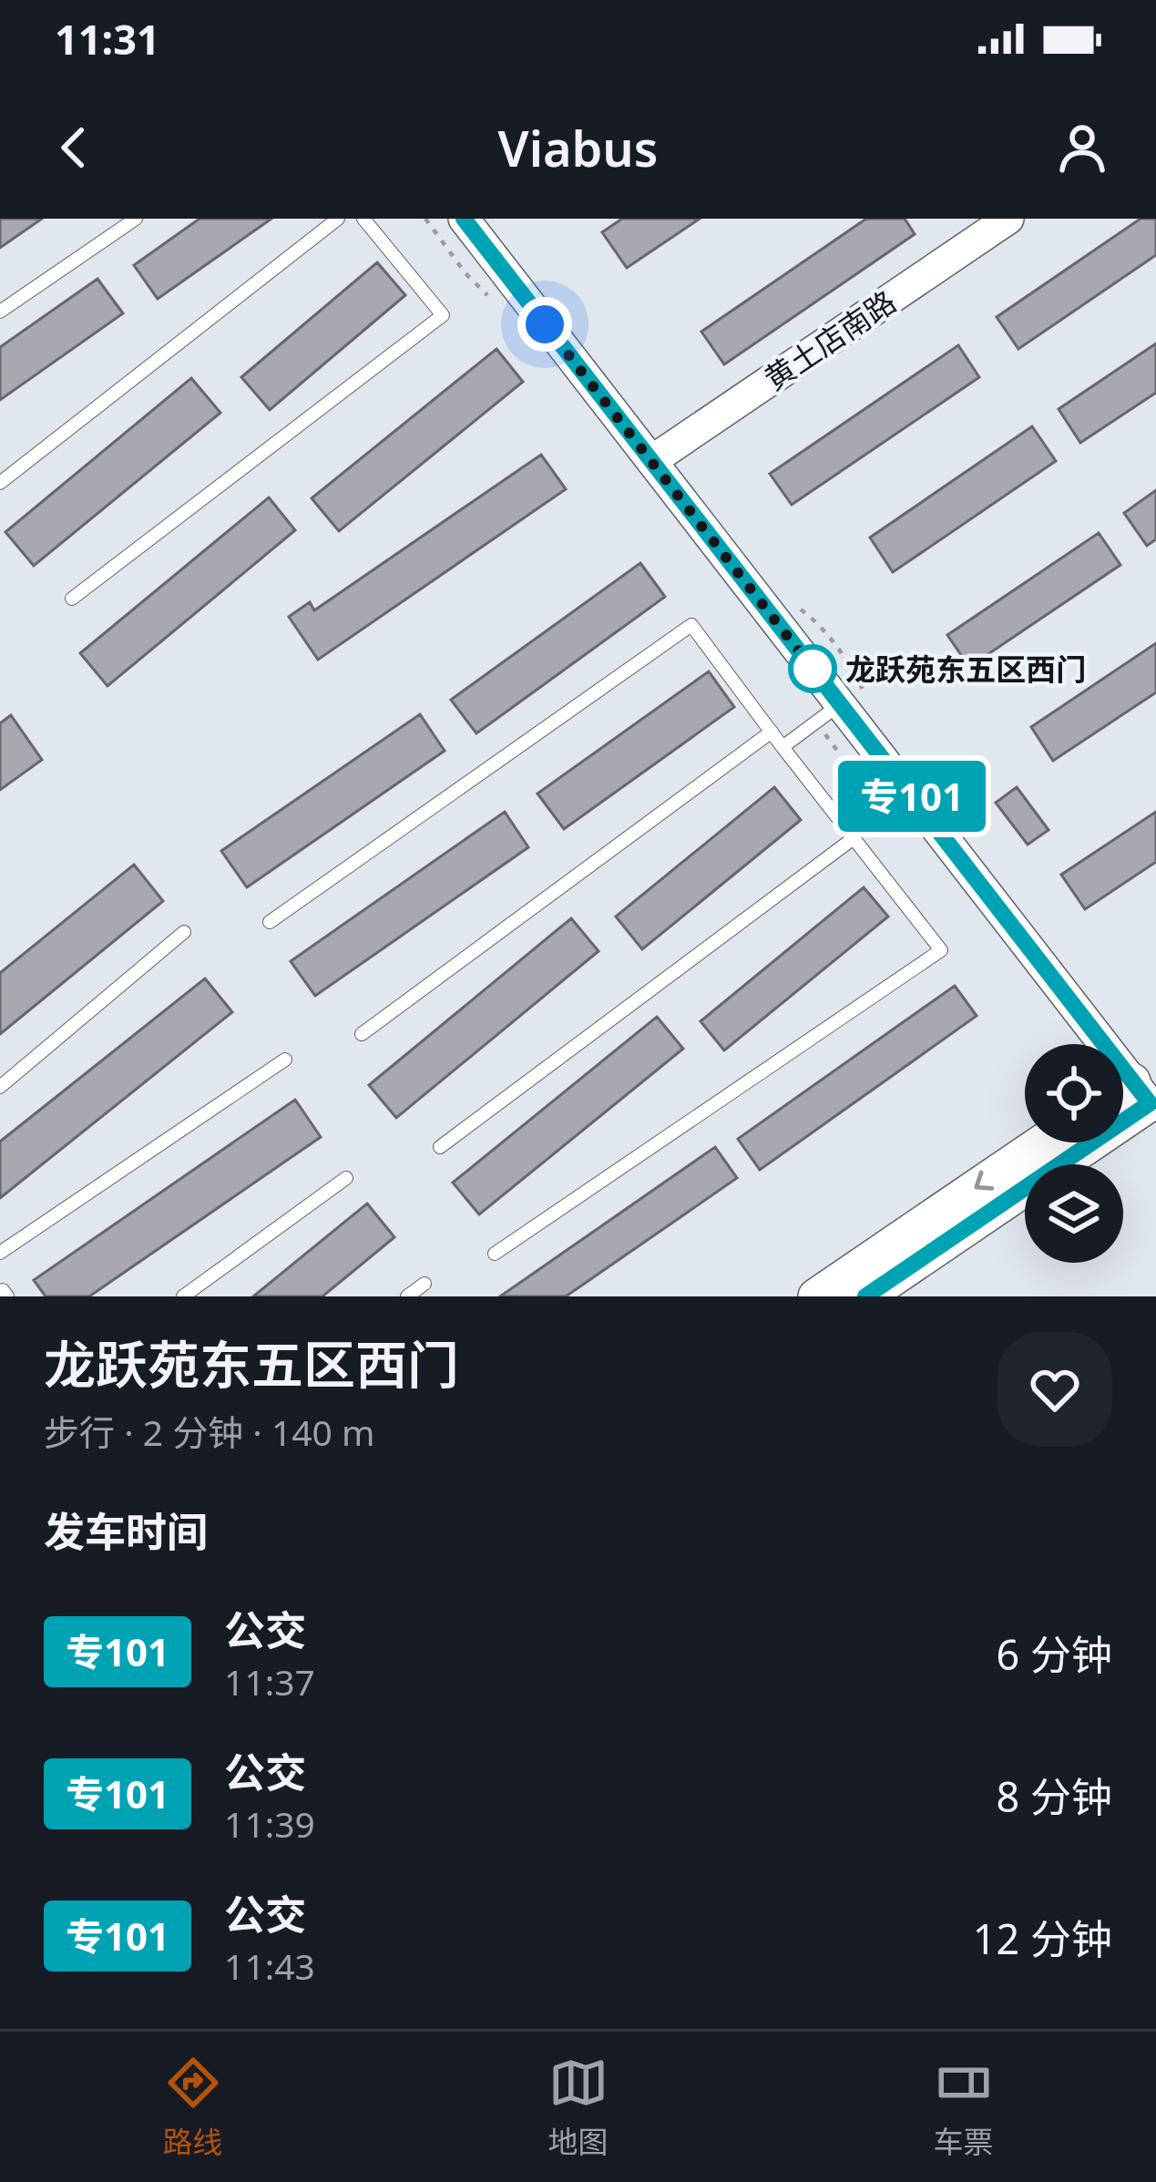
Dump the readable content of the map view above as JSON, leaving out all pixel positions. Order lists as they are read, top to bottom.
{
  "streets": {
    "street": ["黄土店南路"]
  },
  "places": ["龙跃苑东五区西门"],
  "lines": ["bus line 专101"],
  "page": {
    "status": "11:31",
    "header": "Viabus",
    "on_map": "专101",
    "heading": [
      ["龙跃苑东五区西门", "步行 · 2 分钟 · 140 m"],
      "发车时间"
    ],
    "list": [
      {
        "mark": "专101",
        "name": "公交",
        "note": "11:37",
        "value": "6 分钟"
      },
      {
        "mark": "专101",
        "name": "公交",
        "note": "11:39",
        "value": "8 分钟"
      },
      {
        "mark": "专101",
        "name": "公交",
        "note": "11:43",
        "value": "12 分钟"
      }
    ],
    "tabs": ["路线", "地图", "车票"]
  }
}
